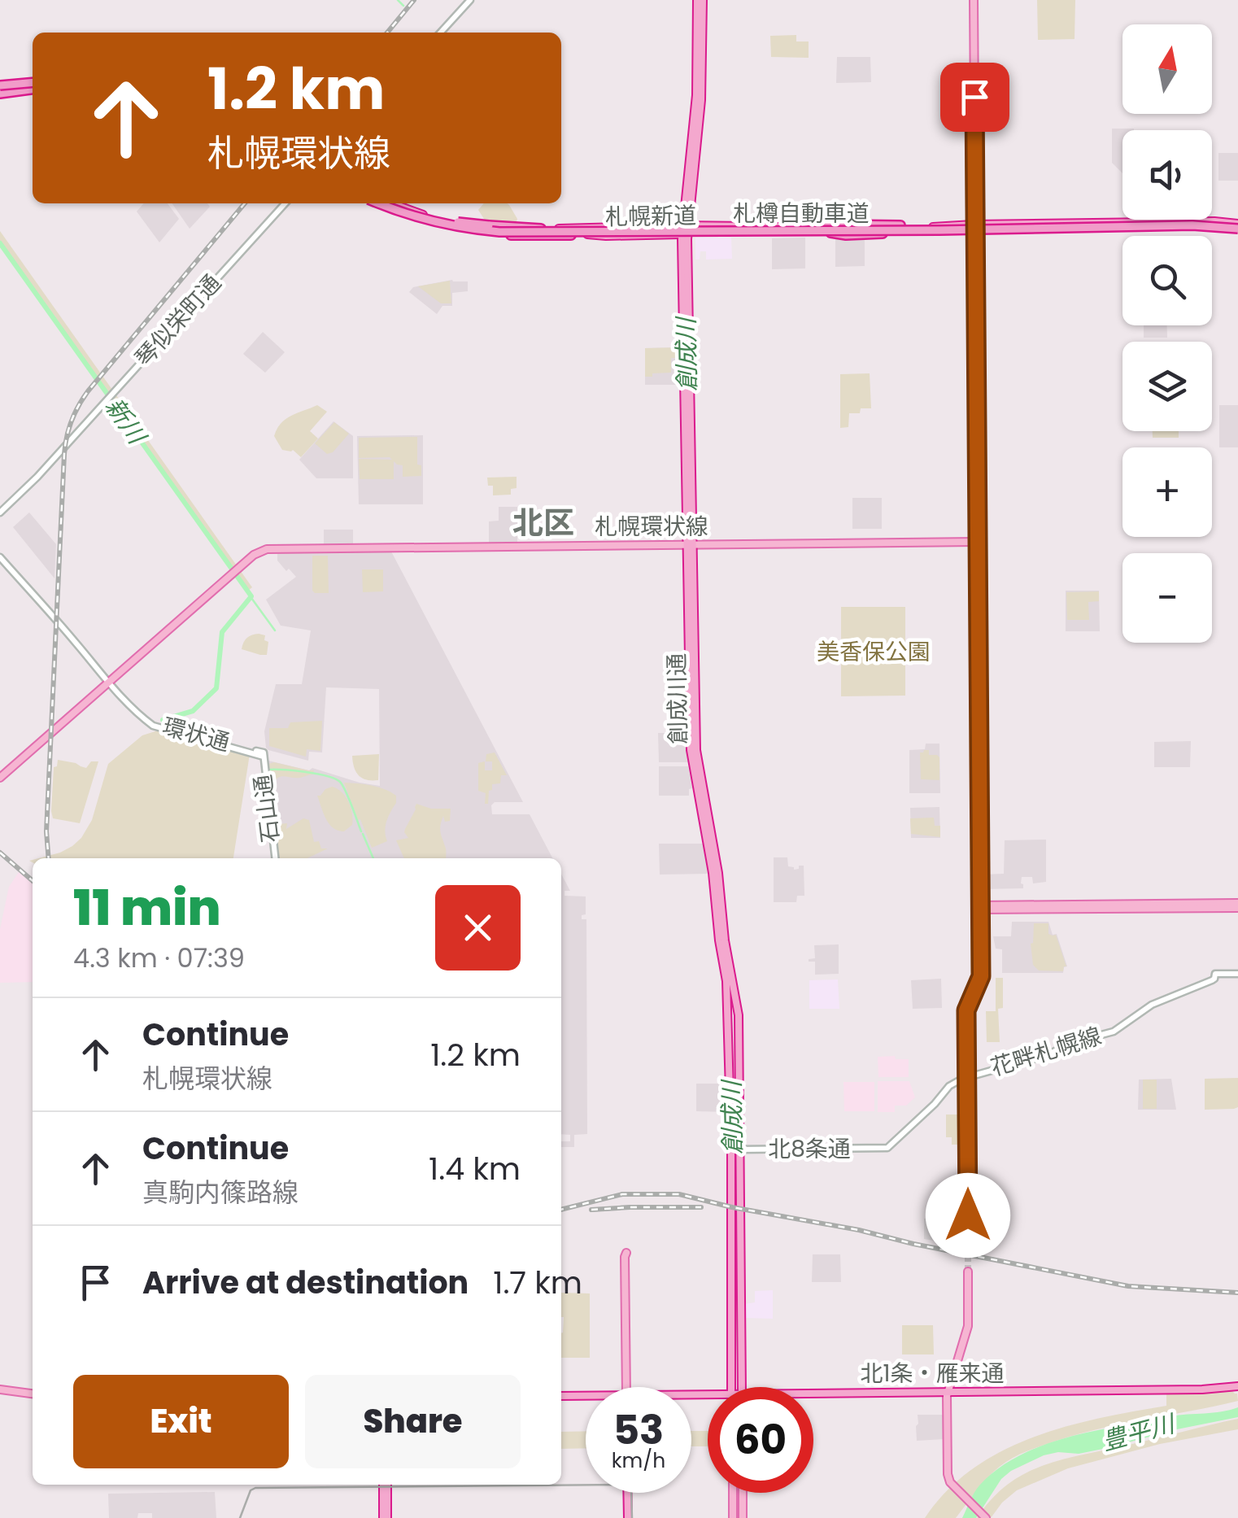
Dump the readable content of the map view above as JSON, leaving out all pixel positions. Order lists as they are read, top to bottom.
{
  "streets": {
    "highway": [
      "札樽自動車道",
      "札幌新道",
      "創成川通",
      "北1条・雁来通"
    ],
    "main road": [
      "琴似栄町通",
      "札幌環状線",
      "環状通",
      "石山通",
      "花畔札幌線",
      "北8条通"
    ]
  },
  "crossings": [
    ["札樽自動車道", "札幌新道"],
    ["札幌新道", "創成川通"],
    ["札幌環状線", "創成川通"],
    ["札幌環状線", "環状通"],
    ["創成川通", "北8条通"],
    ["環状通", "石山通"],
    ["花畔札幌線", "北8条通"]
  ],
  "districts": ["北区"],
  "water": ["創成川", "新川", "豊平川"],
  "parks": ["美香保公園"],
  "north": "top",
  "page": {
    "map_buttons": ["+", "−"],
    "turn": ["1.2 km", "札幌環状線"],
    "heading": ["11 min", "4.3 km · 07:39"],
    "list": [
      {
        "name": "Continue",
        "note": "札幌環状線",
        "value": "1.2 km"
      },
      {
        "name": "Continue",
        "note": "真駒内篠路線",
        "value": "1.4 km"
      },
      {
        "name": "Arrive at destination",
        "value": "1.7 km"
      }
    ],
    "buttons": ["Exit", "Share"],
    "speed": "53 km/h",
    "limit": "60"
  }
}
